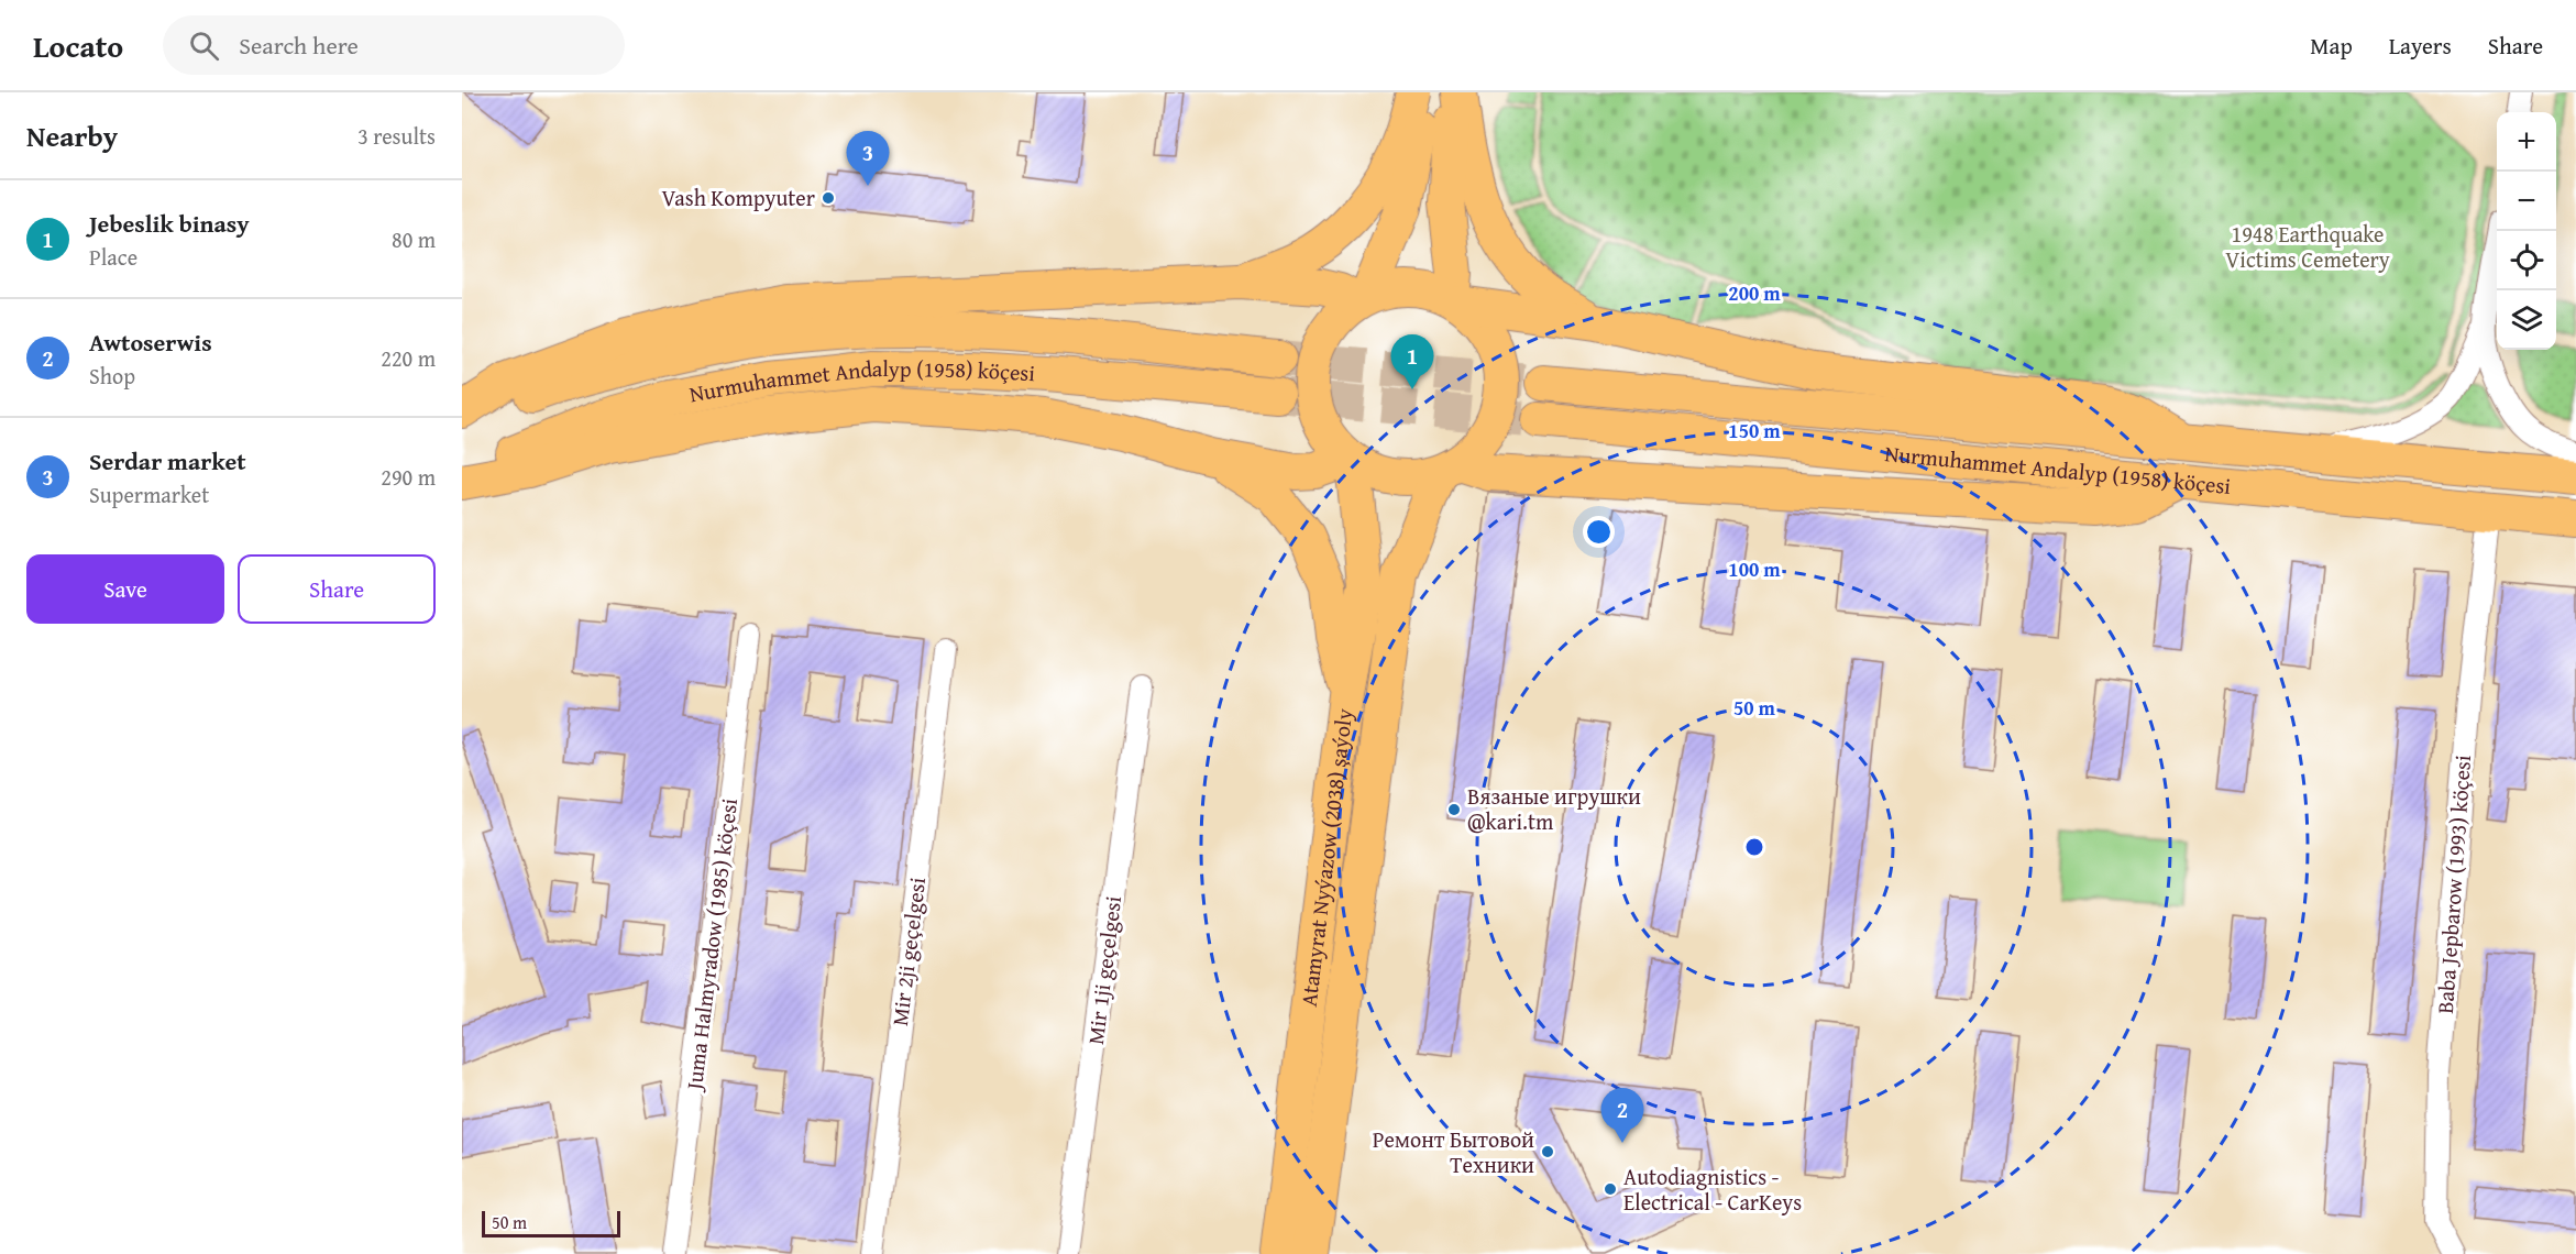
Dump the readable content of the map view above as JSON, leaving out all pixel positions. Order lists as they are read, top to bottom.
{
  "streets": {
    "main road": ["Nurmuhammet Andalyp (1958) köçesi", "Atamyrat Nyýazow (2038) şaýoly"],
    "street": [
      "Baba Jepbarow (1993) köçesi",
      "Juma Halmyradow (1985) köçesi",
      "Mir 2ji geçelgesi",
      "Mir 1ji geçelgesi"
    ]
  },
  "crossings": [
    ["Nurmuhammet Andalyp (1958) köçesi", "Baba Jepbarow (1993) köçesi"]
  ],
  "parks": ["1948 Earthquake Victims Cemetery"],
  "places": [
    "Vash Kompyuter",
    "Вязаные игрушки @kari.tm",
    "Ремонт Бытовой Техники",
    "Autodiagnistics - Electrical - CarKeys"
  ],
  "scale_bar": "50 m",
  "page": {
    "header": "Locato",
    "search": "Search here",
    "nav": ["Map", "Layers", "Share"],
    "heading": ["Nearby", "3 results"],
    "map_buttons": ["+", "−"],
    "pins": ["3", "1", "2"],
    "list": [
      {
        "mark": "1",
        "name": "Jebeslik binasy",
        "note": "Place",
        "value": "80 m"
      },
      {
        "mark": "2",
        "name": "Awtoserwis",
        "note": "Shop",
        "value": "220 m"
      },
      {
        "mark": "3",
        "name": "Serdar market",
        "note": "Supermarket",
        "value": "290 m"
      }
    ],
    "buttons": ["Save", "Share"],
    "scale": "50 m"
  },
  "rings": [
    "200 m",
    "150 m",
    "100 m",
    "50 m"
  ]
}
